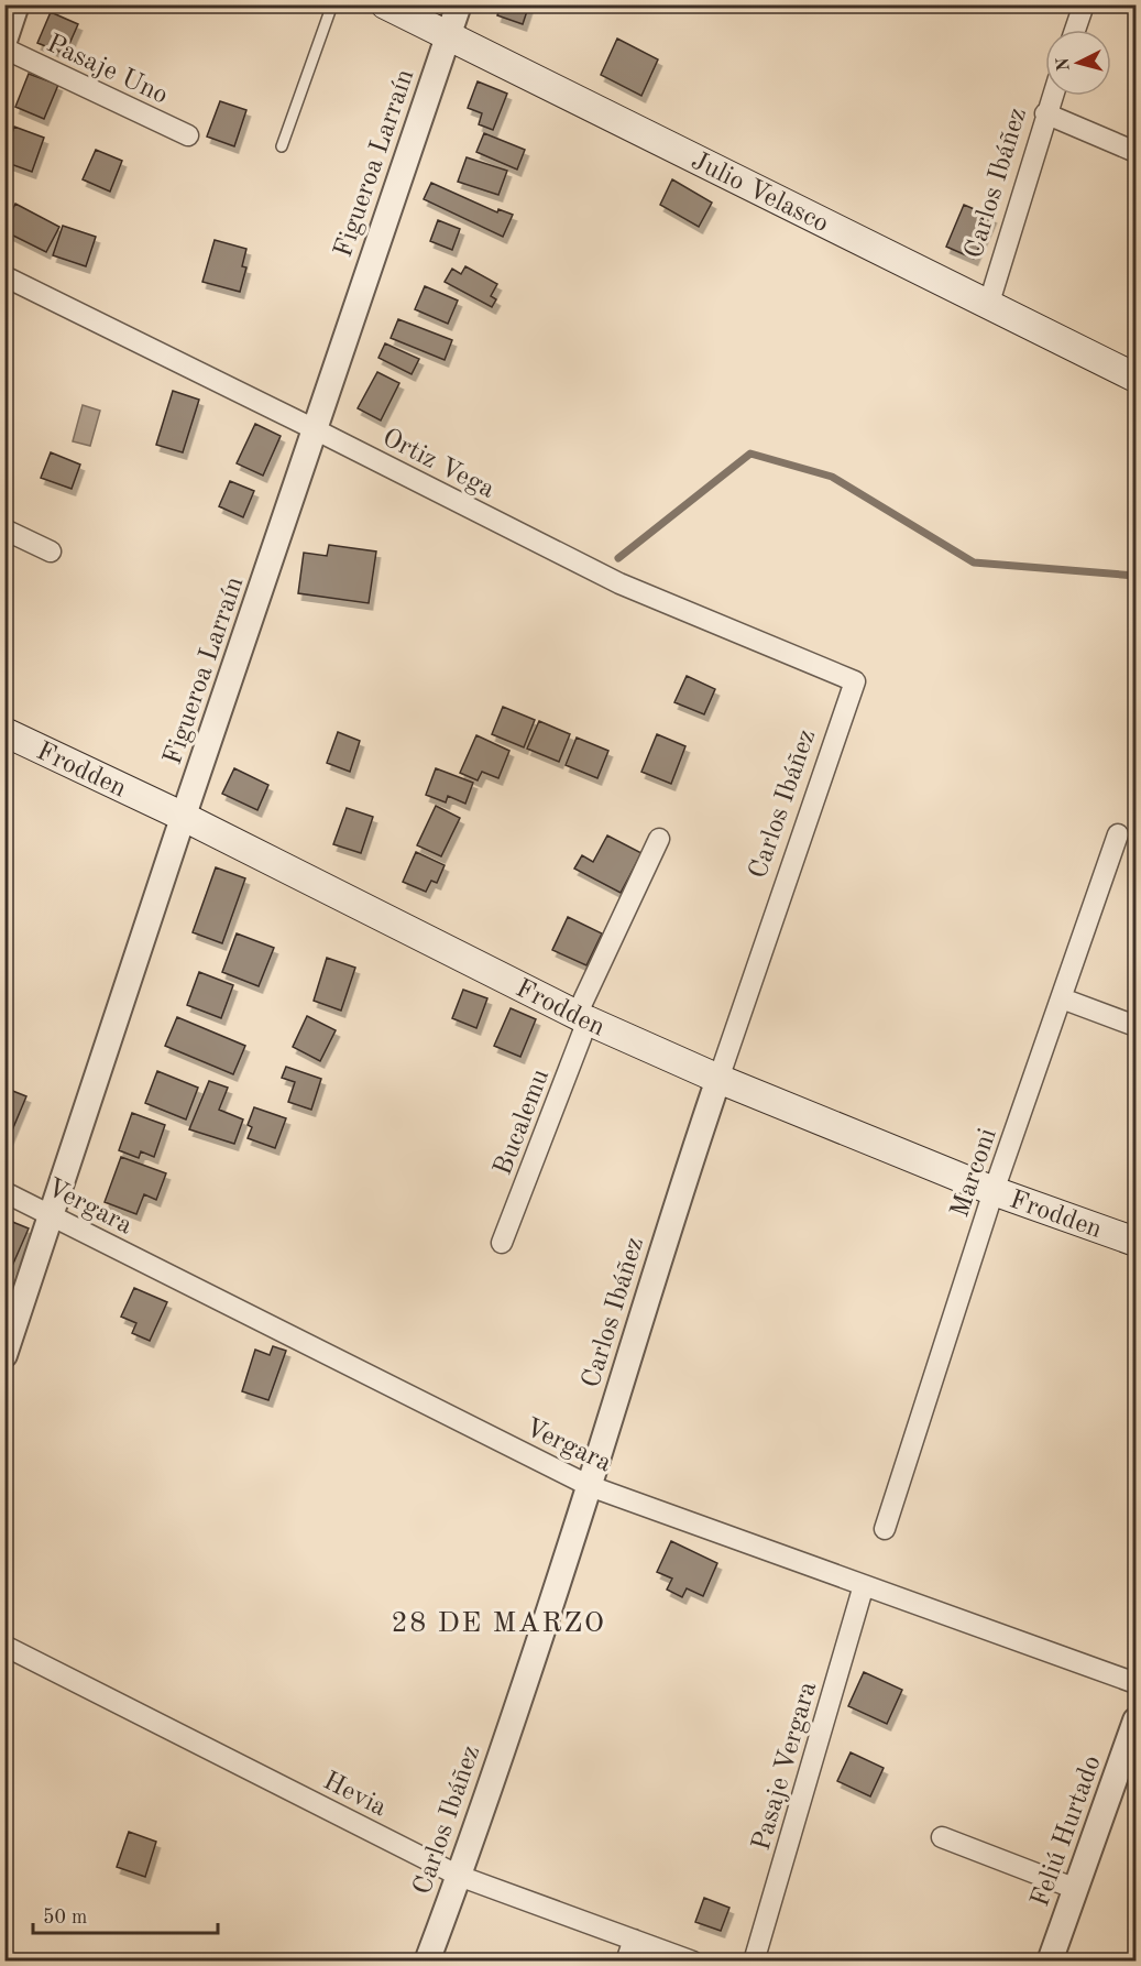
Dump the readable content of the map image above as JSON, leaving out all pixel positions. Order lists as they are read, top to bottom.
{
  "streets": {
    "main road": ["Julio Velasco", "Frodden"],
    "street": [
      "Pasaje Uno",
      "Figueroa Larraín",
      "Carlos Ibáñez",
      "Ortiz Vega",
      "Bucalemu",
      "Marconi",
      "Vergara",
      "Pasaje Vergara",
      "Hevia",
      "Feliú Hurtado"
    ]
  },
  "crossings": [
    ["Figueroa Larraín", "Julio Velasco"],
    ["Figueroa Larraín", "Ortiz Vega"],
    ["Figueroa Larraín", "Frodden"],
    ["Figueroa Larraín", "Vergara"],
    ["Carlos Ibáñez", "Julio Velasco"],
    ["Carlos Ibáñez", "Ortiz Vega"],
    ["Carlos Ibáñez", "Frodden"],
    ["Carlos Ibáñez", "Vergara"],
    ["Carlos Ibáñez", "Hevia"],
    ["Frodden", "Bucalemu"],
    ["Frodden", "Marconi"],
    ["Vergara", "Pasaje Vergara"]
  ],
  "districts": ["28 DE MARZO"],
  "scale_bar": "50 m",
  "north": "left"
}
